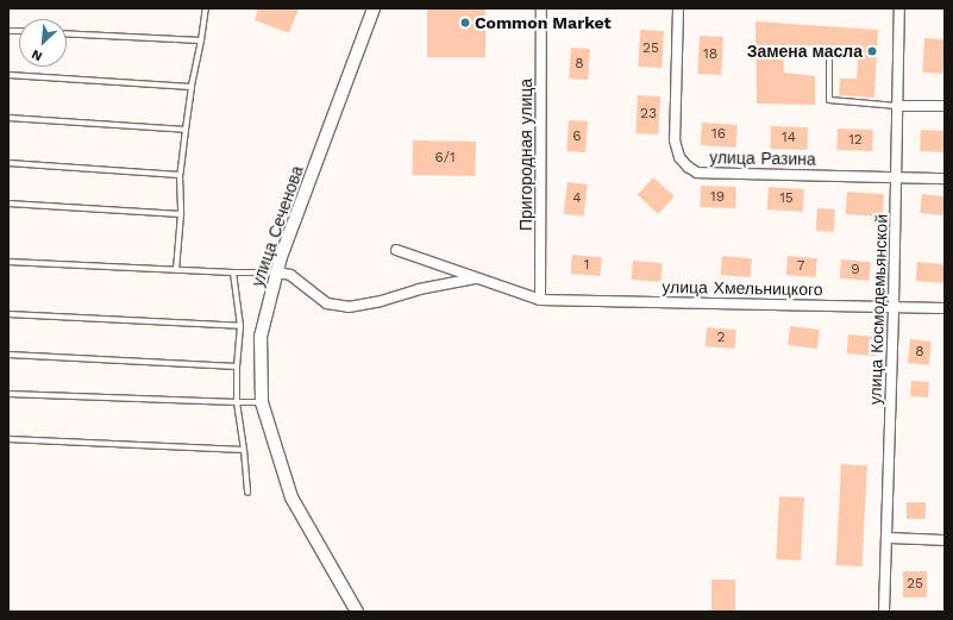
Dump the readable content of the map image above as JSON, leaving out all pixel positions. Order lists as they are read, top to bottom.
{
  "streets": {
    "street": [
      "Пригородная улица",
      "улица Разина",
      "улица Сеченова",
      "улица Хмельницкого",
      "улица Космодемьянской"
    ]
  },
  "crossings": [
    ["Пригородная улица", "улица Хмельницкого"],
    ["улица Разина", "улица Космодемьянской"],
    ["улица Хмельницкого", "улица Космодемьянской"]
  ],
  "places": ["Common Market", "Замена масла"],
  "house_numbers": [
    "25",
    "18",
    "8",
    "23",
    "16",
    "6",
    "14",
    "12",
    "6/1",
    "19",
    "4",
    "15",
    "1",
    "7",
    "9",
    "2",
    "8",
    "25"
  ],
  "north": "bottom left"
}
